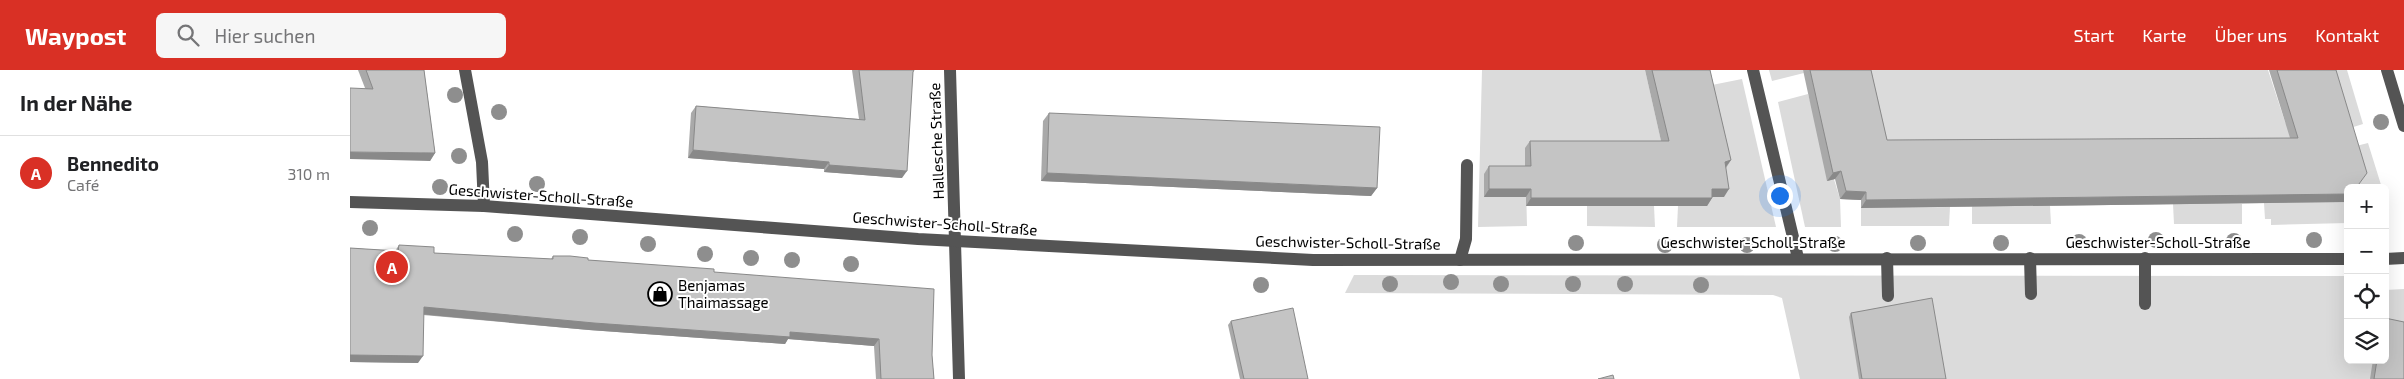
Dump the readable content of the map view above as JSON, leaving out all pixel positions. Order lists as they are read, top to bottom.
{
  "streets": {
    "street": ["Hallesche Straße", "Geschwister-Scholl-Straße"]
  },
  "crossings": [
    ["Hallesche Straße", "Geschwister-Scholl-Straße"]
  ],
  "places": {
    "shop": ["Benjamas Thaimassage"]
  },
  "page": {
    "header": "Waypost",
    "search": "Hier suchen",
    "nav": [
      "Start",
      "Karte",
      "Über uns",
      "Kontakt"
    ],
    "heading": "In der Nähe",
    "list": [
      {
        "mark": "A",
        "name": "Bennedito",
        "note": "Café",
        "value": "310 m"
      }
    ],
    "map_buttons": ["+", "−"],
    "pins": "A"
  }
}
